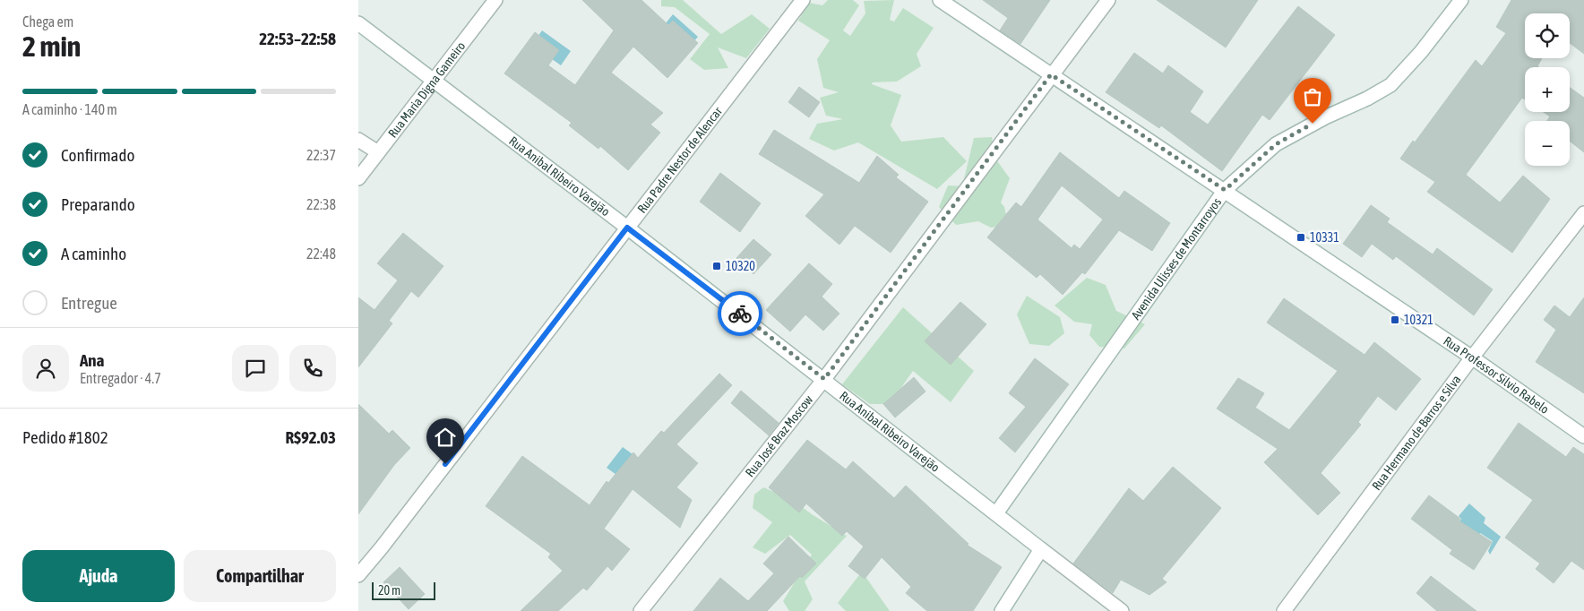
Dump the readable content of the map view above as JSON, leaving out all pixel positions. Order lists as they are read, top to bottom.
{
  "streets": {
    "street": [
      "Rua Maria Digna Gameiro",
      "Rua Padre Nestor de Alencar",
      "Rua Anibal Ribeiro Varejão",
      "Avenida Ulisses de Montarroyos",
      "Rua Professor Silvio Rabelo",
      "Rua Hermano de Barros e Silva",
      "Rua José Braz Moscow"
    ]
  },
  "crossings": [
    ["Rua Maria Digna Gameiro", "Rua Anibal Ribeiro Varejão"],
    ["Rua Padre Nestor de Alencar", "Rua Anibal Ribeiro Varejão"],
    ["Rua Anibal Ribeiro Varejão", "Avenida Ulisses de Montarroyos"],
    ["Rua Anibal Ribeiro Varejão", "Rua José Braz Moscow"],
    ["Avenida Ulisses de Montarroyos", "Rua Professor Silvio Rabelo"],
    ["Rua Professor Silvio Rabelo", "Rua Hermano de Barros e Silva"],
    ["Rua Professor Silvio Rabelo", "Rua José Braz Moscow"]
  ],
  "places": {
    "transit": ["10331", "10320", "10321"]
  },
  "scale_bar": "20 m",
  "page": {
    "heading": ["2 min", "Chega em", "22:53–22:58"],
    "panel": [
      "Ana",
      "Entregador · 4.7",
      "Pedido #1802",
      "R$92.03"
    ],
    "map_buttons": ["+", "−"],
    "bar": "A caminho · 140 m",
    "list": [
      ["Confirmado", "22:37"],
      ["Preparando", "22:38"],
      ["A caminho", "22:48"],
      "Entregue"
    ],
    "buttons": ["Ajuda", "Compartilhar"],
    "scale": "20 m"
  }
}
